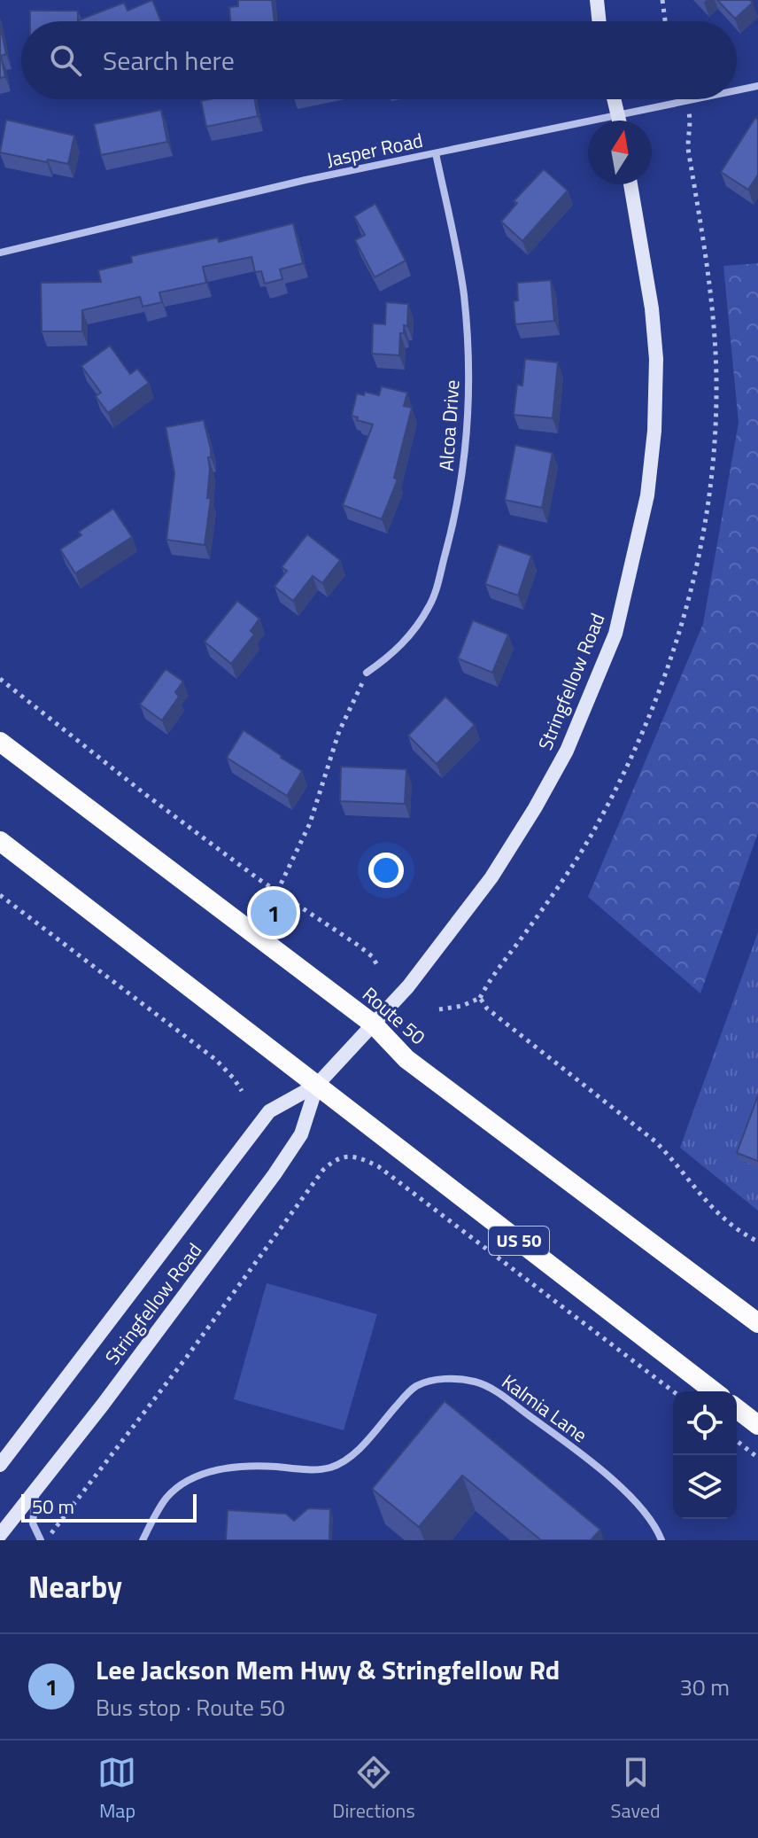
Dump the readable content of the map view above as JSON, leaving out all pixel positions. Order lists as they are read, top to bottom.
{
  "streets": {
    "highway": ["Route 50", "US 50"],
    "main road": ["Stringfellow Road"],
    "street": ["Jasper Road", "Alcoa Drive", "Kalmia Lane"]
  },
  "crossings": [
    ["Jasper Road", "Alcoa Drive"],
    ["Stringfellow Road", "Route 50"],
    ["Stringfellow Road", "US 50"]
  ],
  "scale_bar": "50 m",
  "north": "top",
  "page": {
    "search": "Search here",
    "pins": "1",
    "scale": "50 m",
    "heading": "Nearby",
    "list": [
      {
        "mark": "1",
        "name": "Lee Jackson Mem Hwy & Stringfellow Rd",
        "note": "Bus stop · Route 50",
        "value": "30 m"
      }
    ],
    "nav": ["Map", "Directions", "Saved"]
  }
}
